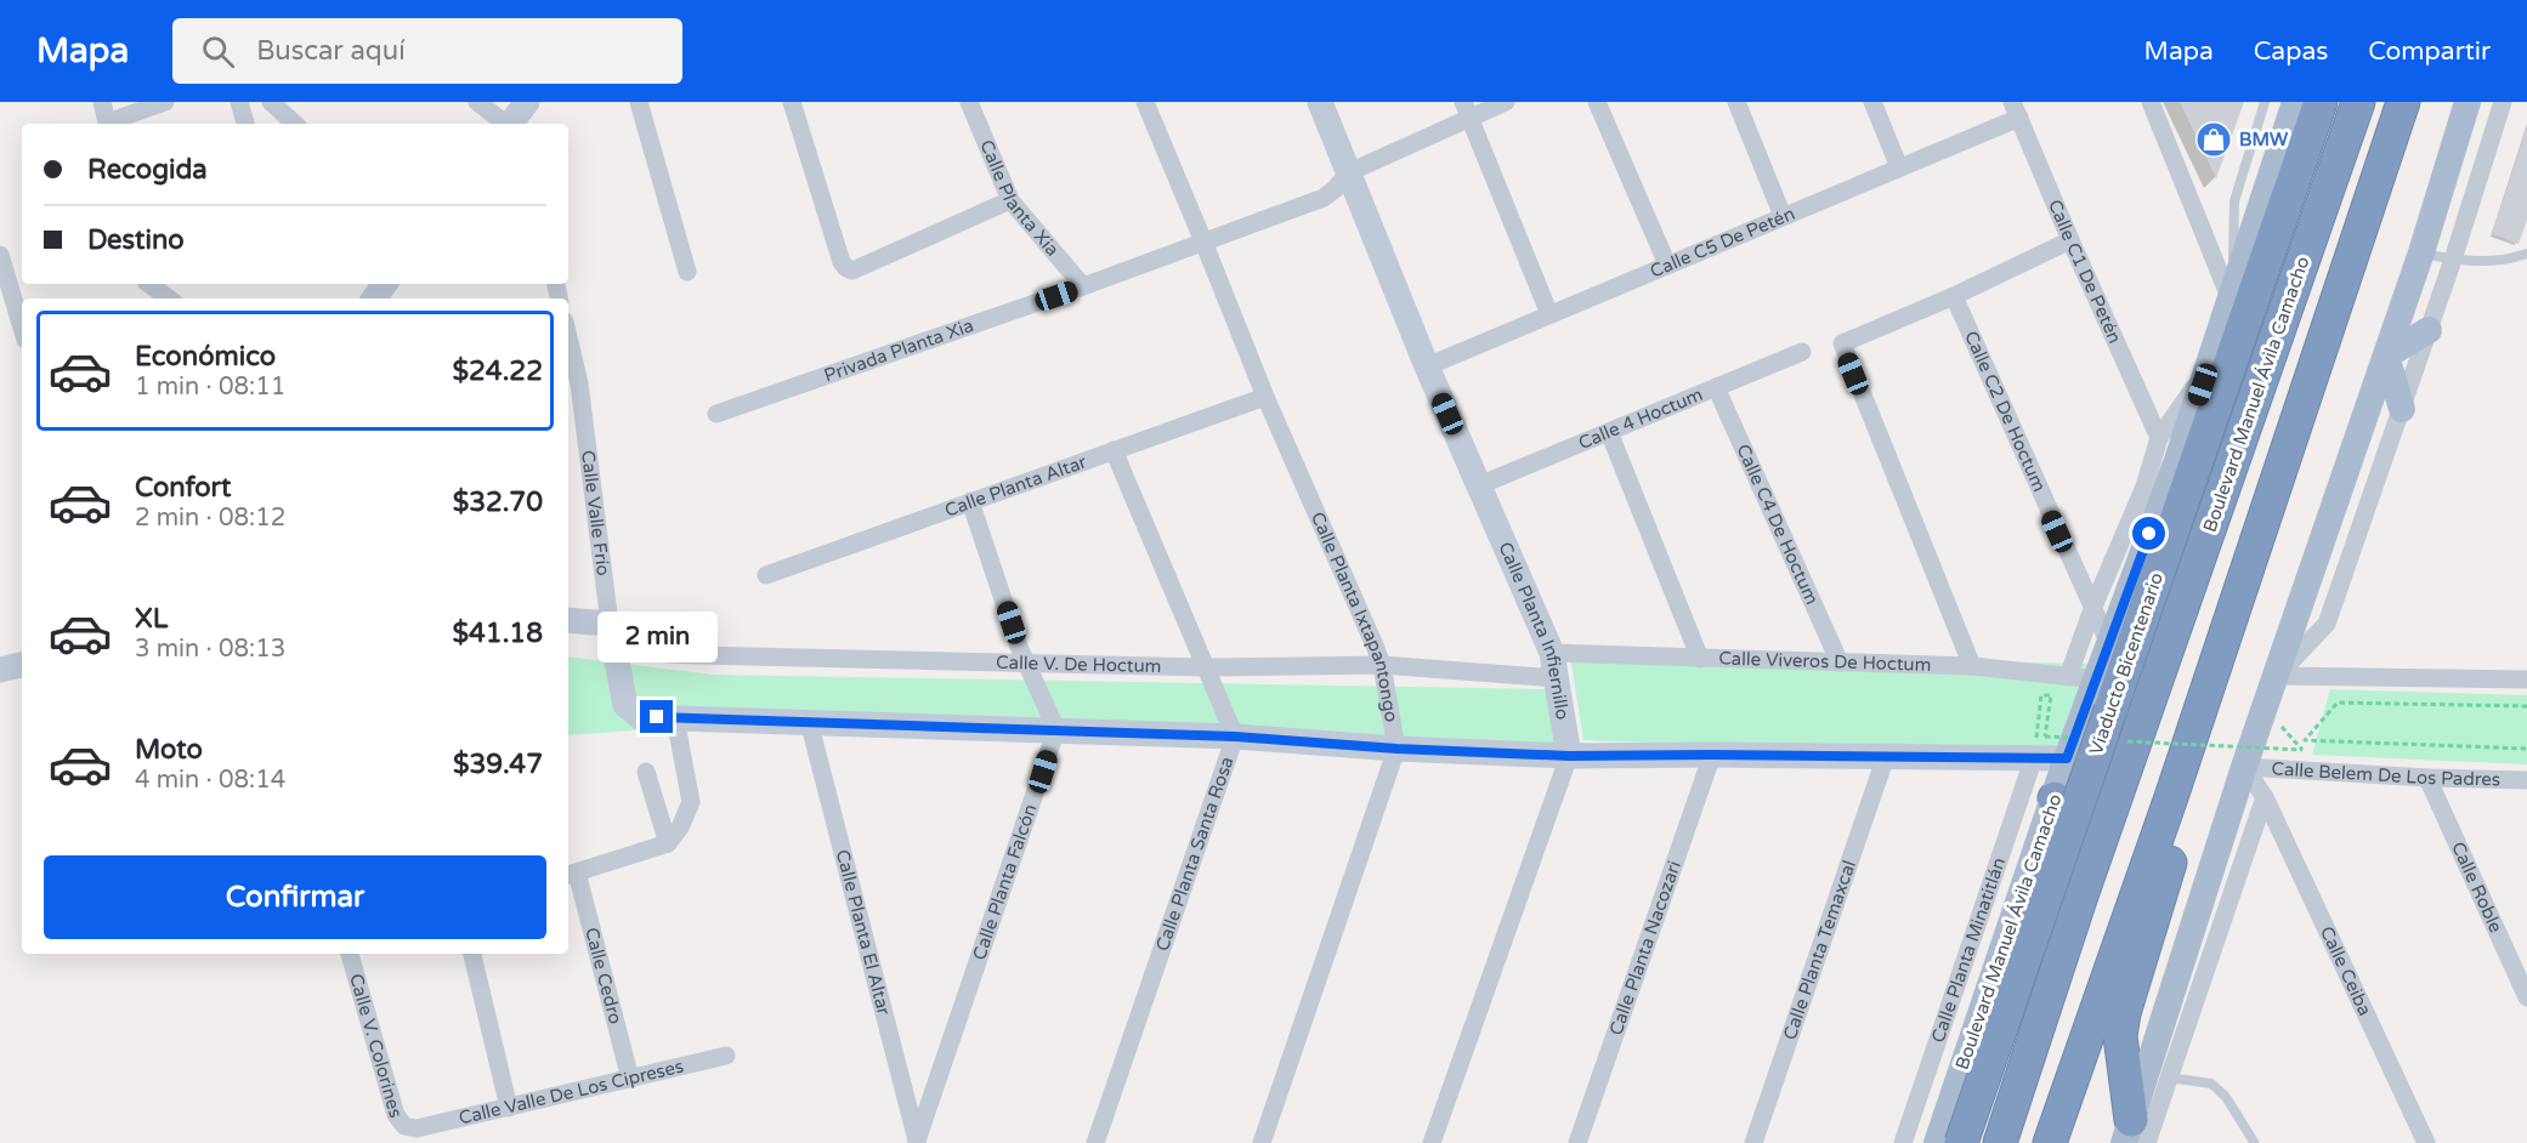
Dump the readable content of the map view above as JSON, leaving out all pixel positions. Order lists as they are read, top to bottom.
{
  "streets": {
    "highway": ["Boulevard Manuel Ávila Camacho", "Viaducto Bicentenario"],
    "main road": ["Calle Valle Frío", "Calle Planta Infiernillo"],
    "street": [
      "Calle Planta Xia",
      "Calle C5 De Petén",
      "Calle C1 De Petén",
      "Privada Planta Xia",
      "Calle C2 De Hoctum",
      "Calle 4 Hoctum",
      "Calle Planta Altar",
      "Calle C4 De Hoctum",
      "Calle Planta Ixtapantongo",
      "Calle Viveros De Hoctum",
      "Calle V. De Hoctum",
      "Calle Belem De Los Padres",
      "Calle Planta Santa Rosa",
      "Calle Planta Falcón",
      "Calle Roble",
      "Calle Planta El Altar",
      "Calle Planta Nacozari",
      "Calle Planta Temaxcal",
      "Calle Planta Minatitlán",
      "Calle Ceiba",
      "Calle Cedro",
      "Calle V. Colorines",
      "Calle Valle De Los Cipreses"
    ]
  },
  "crossings": [
    ["Calle Planta Xia", "Privada Planta Xia"],
    ["Calle C5 De Petén", "Calle C1 De Petén"],
    ["Calle C5 De Petén", "Calle Planta Infiernillo"],
    ["Boulevard Manuel Ávila Camacho", "Calle C2 De Hoctum"],
    ["Boulevard Manuel Ávila Camacho", "Calle Viveros De Hoctum"],
    ["Calle 4 Hoctum", "Calle C4 De Hoctum"],
    ["Calle 4 Hoctum", "Calle Planta Infiernillo"],
    ["Calle Planta Altar", "Calle Planta Ixtapantongo"],
    ["Calle Planta Altar", "Calle Planta Santa Rosa"],
    ["Calle Valle Frío", "Calle V. De Hoctum"],
    ["Calle C4 De Hoctum", "Calle Viveros De Hoctum"],
    ["Calle Planta Ixtapantongo", "Calle V. De Hoctum"],
    ["Calle Planta Infiernillo", "Calle Viveros De Hoctum"],
    ["Calle Planta Infiernillo", "Calle V. De Hoctum"],
    ["Calle V. De Hoctum", "Calle Planta Santa Rosa"],
    ["Calle Belem De Los Padres", "Calle Roble"],
    ["Calle Belem De Los Padres", "Calle Ceiba"],
    ["Calle Planta Falcón", "Calle Planta El Altar"],
    ["Calle Cedro", "Calle Valle De Los Cipreses"],
    ["Calle V. Colorines", "Calle Valle De Los Cipreses"]
  ],
  "places": {
    "shop": ["BMW"]
  },
  "page": {
    "header": "Mapa",
    "search": "Buscar aquí",
    "nav": ["Mapa", "Capas", "Compartir"],
    "banner": ["Recogida", "Destino"],
    "list": [
      {
        "name": "Económico",
        "note": "1 min · 08:11",
        "value": "$24.22"
      },
      {
        "name": "Confort",
        "note": "2 min · 08:12",
        "value": "$32.70"
      },
      {
        "name": "XL",
        "note": "3 min · 08:13",
        "value": "$41.18"
      },
      {
        "name": "Moto",
        "note": "4 min · 08:14",
        "value": "$39.47"
      }
    ],
    "bubble": "2 min",
    "buttons": "Confirmar"
  }
}
